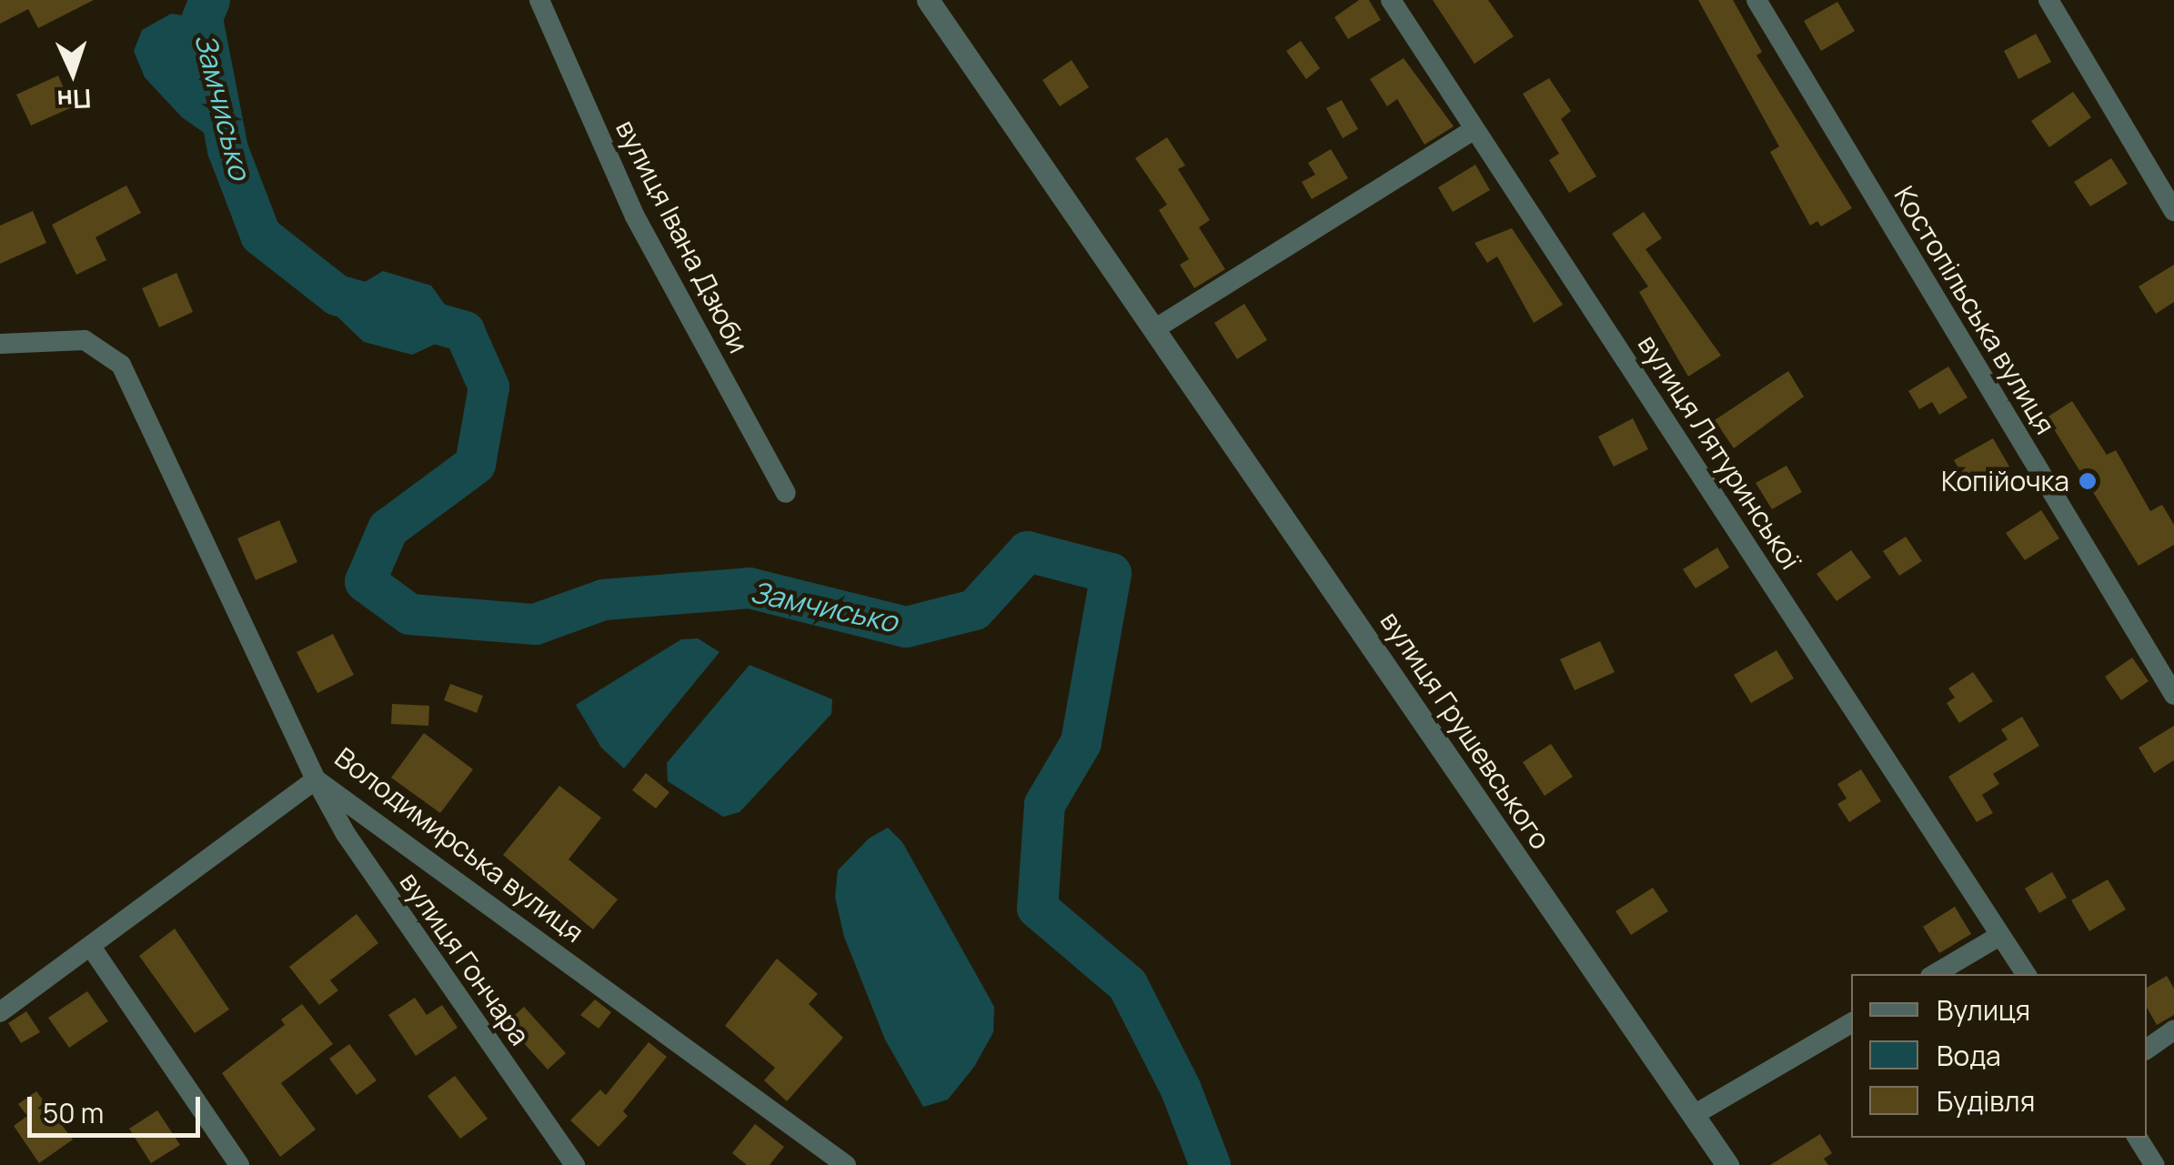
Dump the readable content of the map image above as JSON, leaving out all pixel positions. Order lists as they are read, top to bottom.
{
  "streets": {
    "street": [
      "вулиця Івана Дзюби",
      "Костопільська вулиця",
      "вулиця Лятуринської",
      "вулиця Грушевського",
      "Володимирська вулиця",
      "вулиця Гончара"
    ]
  },
  "crossings": [
    ["Володимирська вулиця", "вулиця Гончара"]
  ],
  "water": ["Замчисько"],
  "places": ["Копійочка"],
  "legend": ["Вулиця", "Вода", "Будівля"],
  "scale_bar": "50 m",
  "north": "bottom"
}
